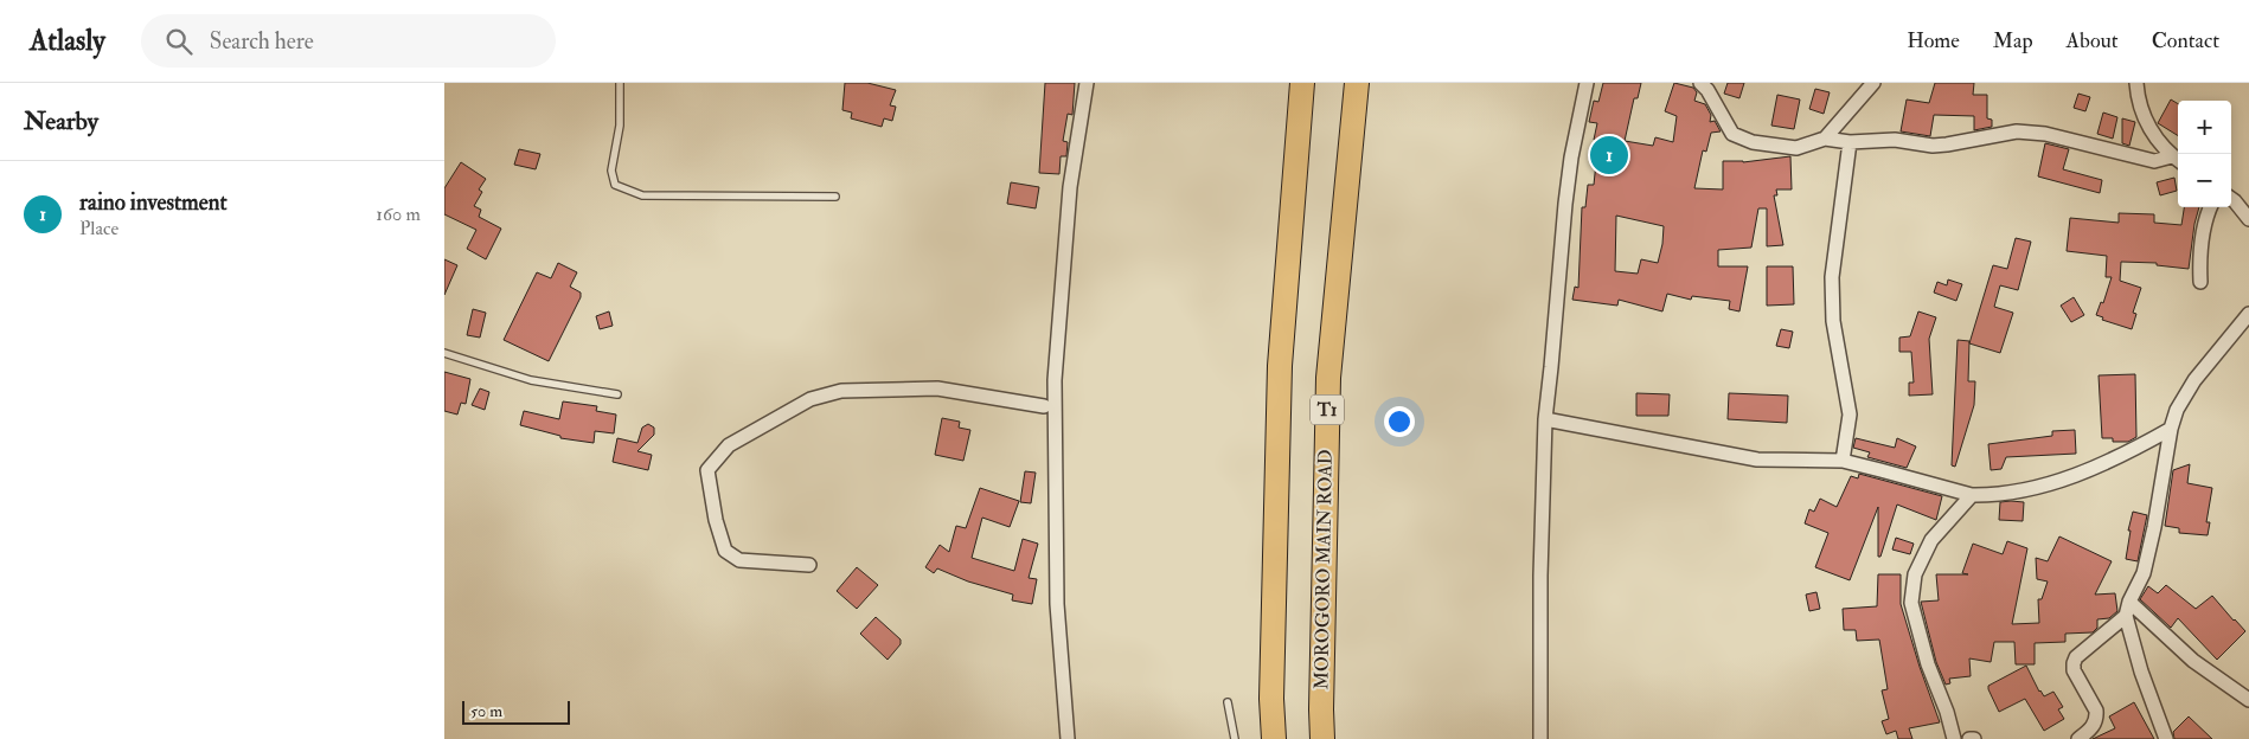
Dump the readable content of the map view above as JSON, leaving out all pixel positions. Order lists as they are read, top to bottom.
{
  "streets": {
    "highway": ["T1", "MOROGORO MAIN ROAD"]
  },
  "scale_bar": "50 m",
  "page": {
    "header": "Atlasly",
    "search": "Search here",
    "nav": [
      "Home",
      "Map",
      "About",
      "Contact"
    ],
    "heading": "Nearby",
    "map_buttons": ["+", "−"],
    "pins": "1",
    "list": [
      {
        "mark": "1",
        "name": "raino investment",
        "note": "Place",
        "value": "160 m"
      }
    ],
    "scale": "50 m"
  }
}
